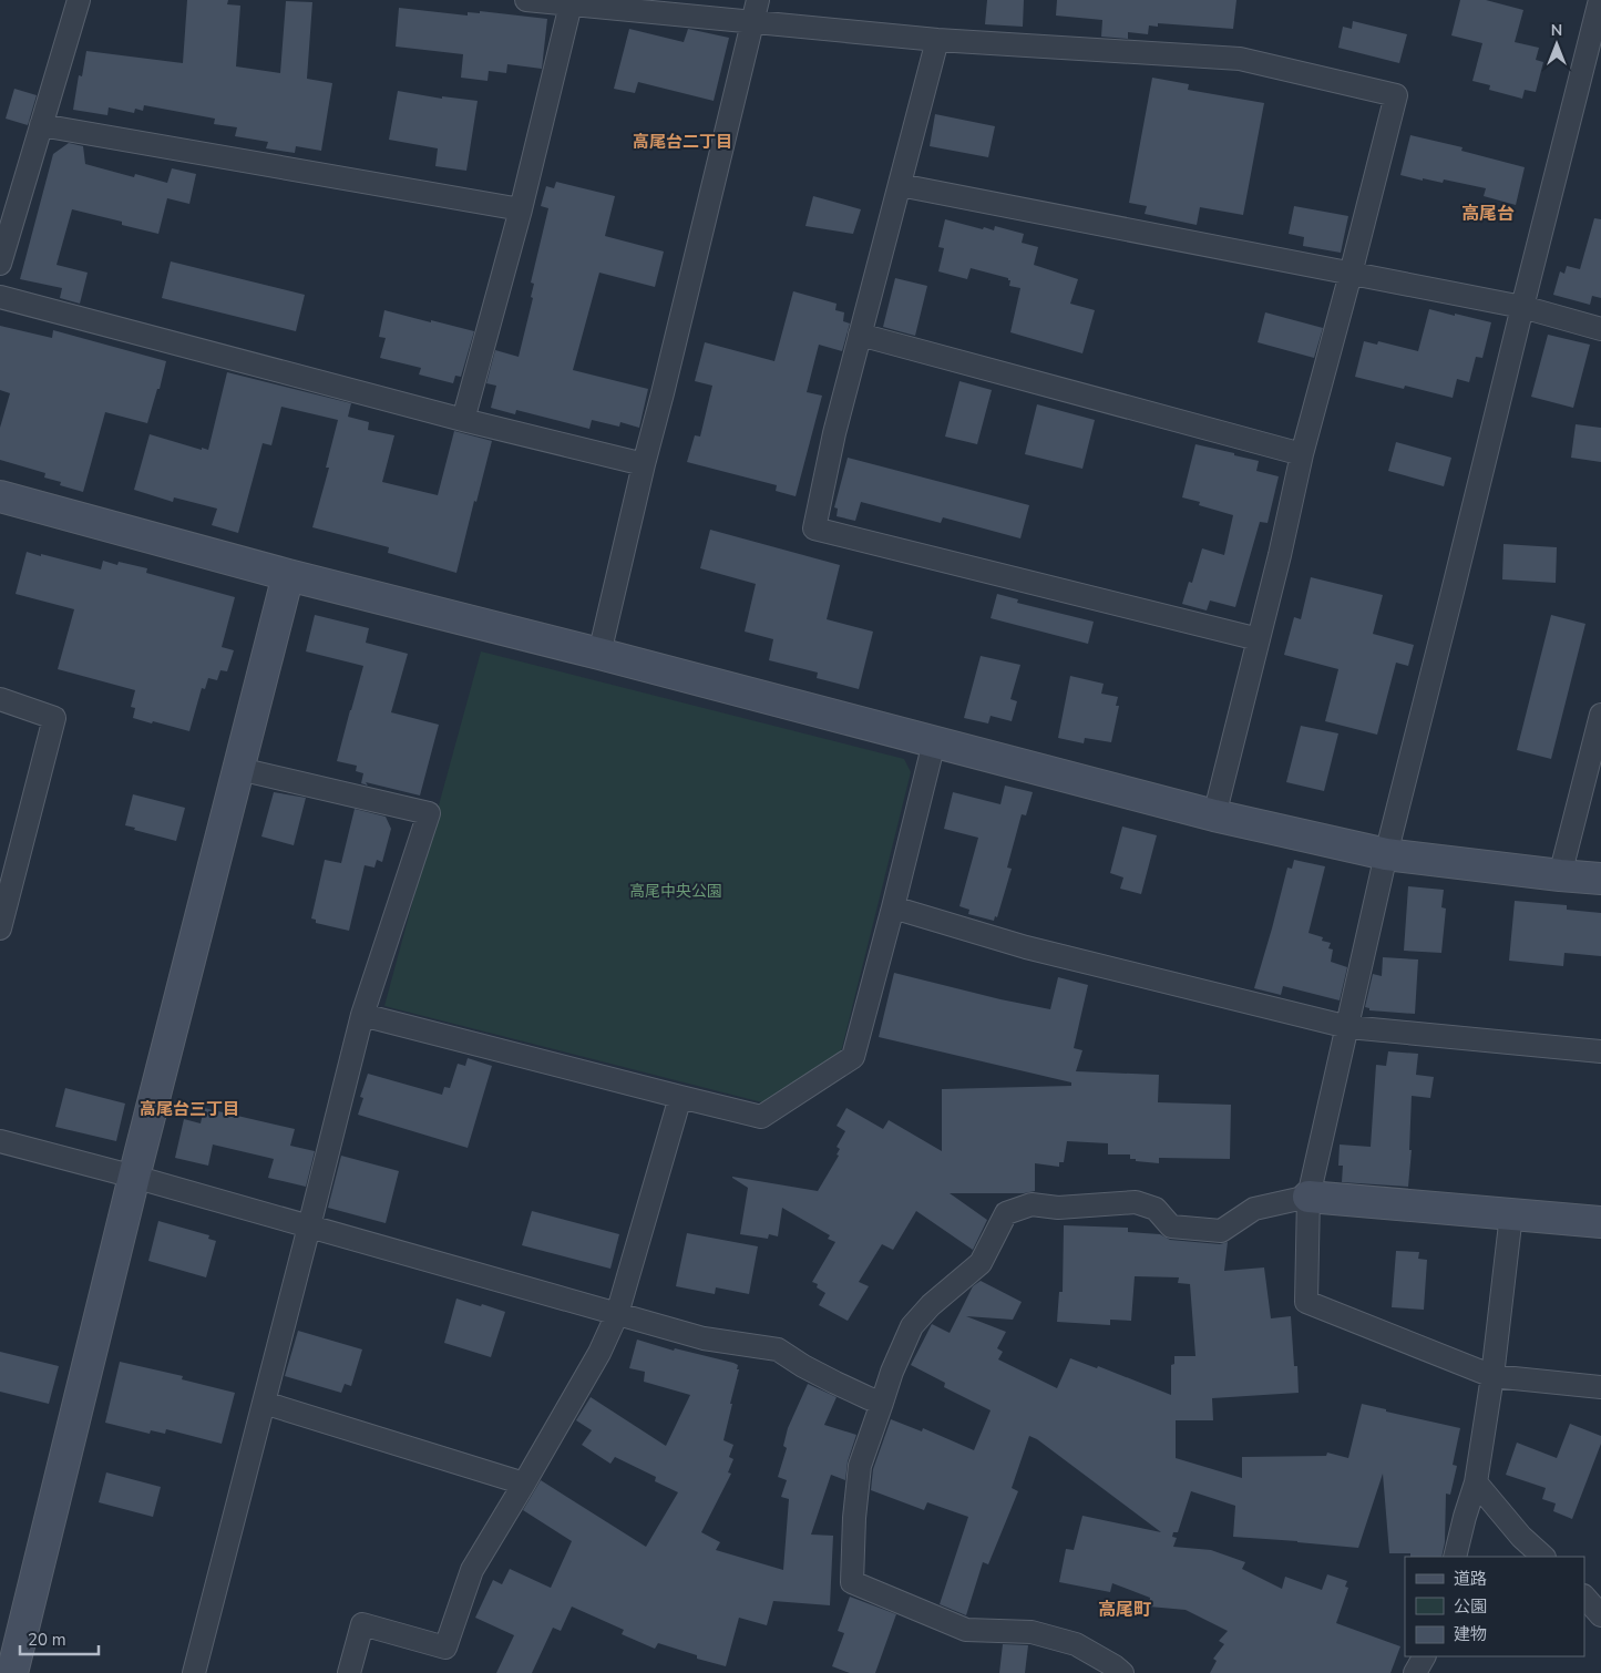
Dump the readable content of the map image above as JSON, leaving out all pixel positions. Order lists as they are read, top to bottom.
{
  "districts": [
    "高尾台二丁目",
    "高尾台",
    "高尾台三丁目",
    "高尾町"
  ],
  "parks": ["高尾中央公園"],
  "legend": ["道路", "公園", "建物"],
  "scale_bar": "20 m",
  "north": "top"
}
